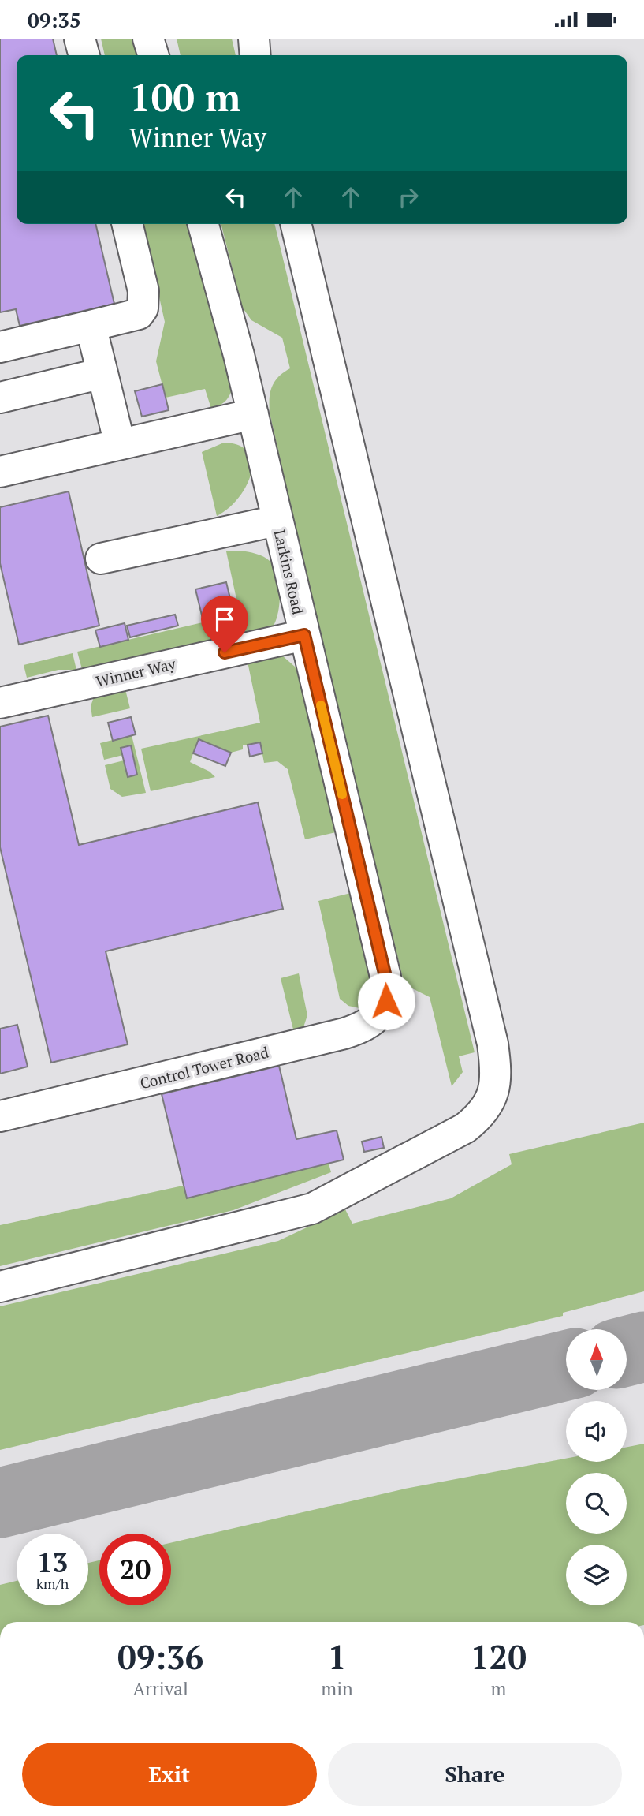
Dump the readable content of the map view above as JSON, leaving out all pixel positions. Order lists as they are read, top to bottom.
{
  "streets": {
    "lane": ["Larkins Road", "Winner Way", "Control Tower Road"]
  },
  "crossings": [
    ["Larkins Road", "Winner Way"],
    ["Larkins Road", "Control Tower Road"]
  ],
  "north": "top",
  "page": {
    "status": "09:35",
    "turn": ["100 m", "Winner Way"],
    "speed": "13 km/h",
    "limit": "20",
    "eta": [
      "09:36",
      "Arrival",
      "1",
      "min",
      "120",
      "m"
    ],
    "buttons": ["Exit", "Share"]
  }
}
